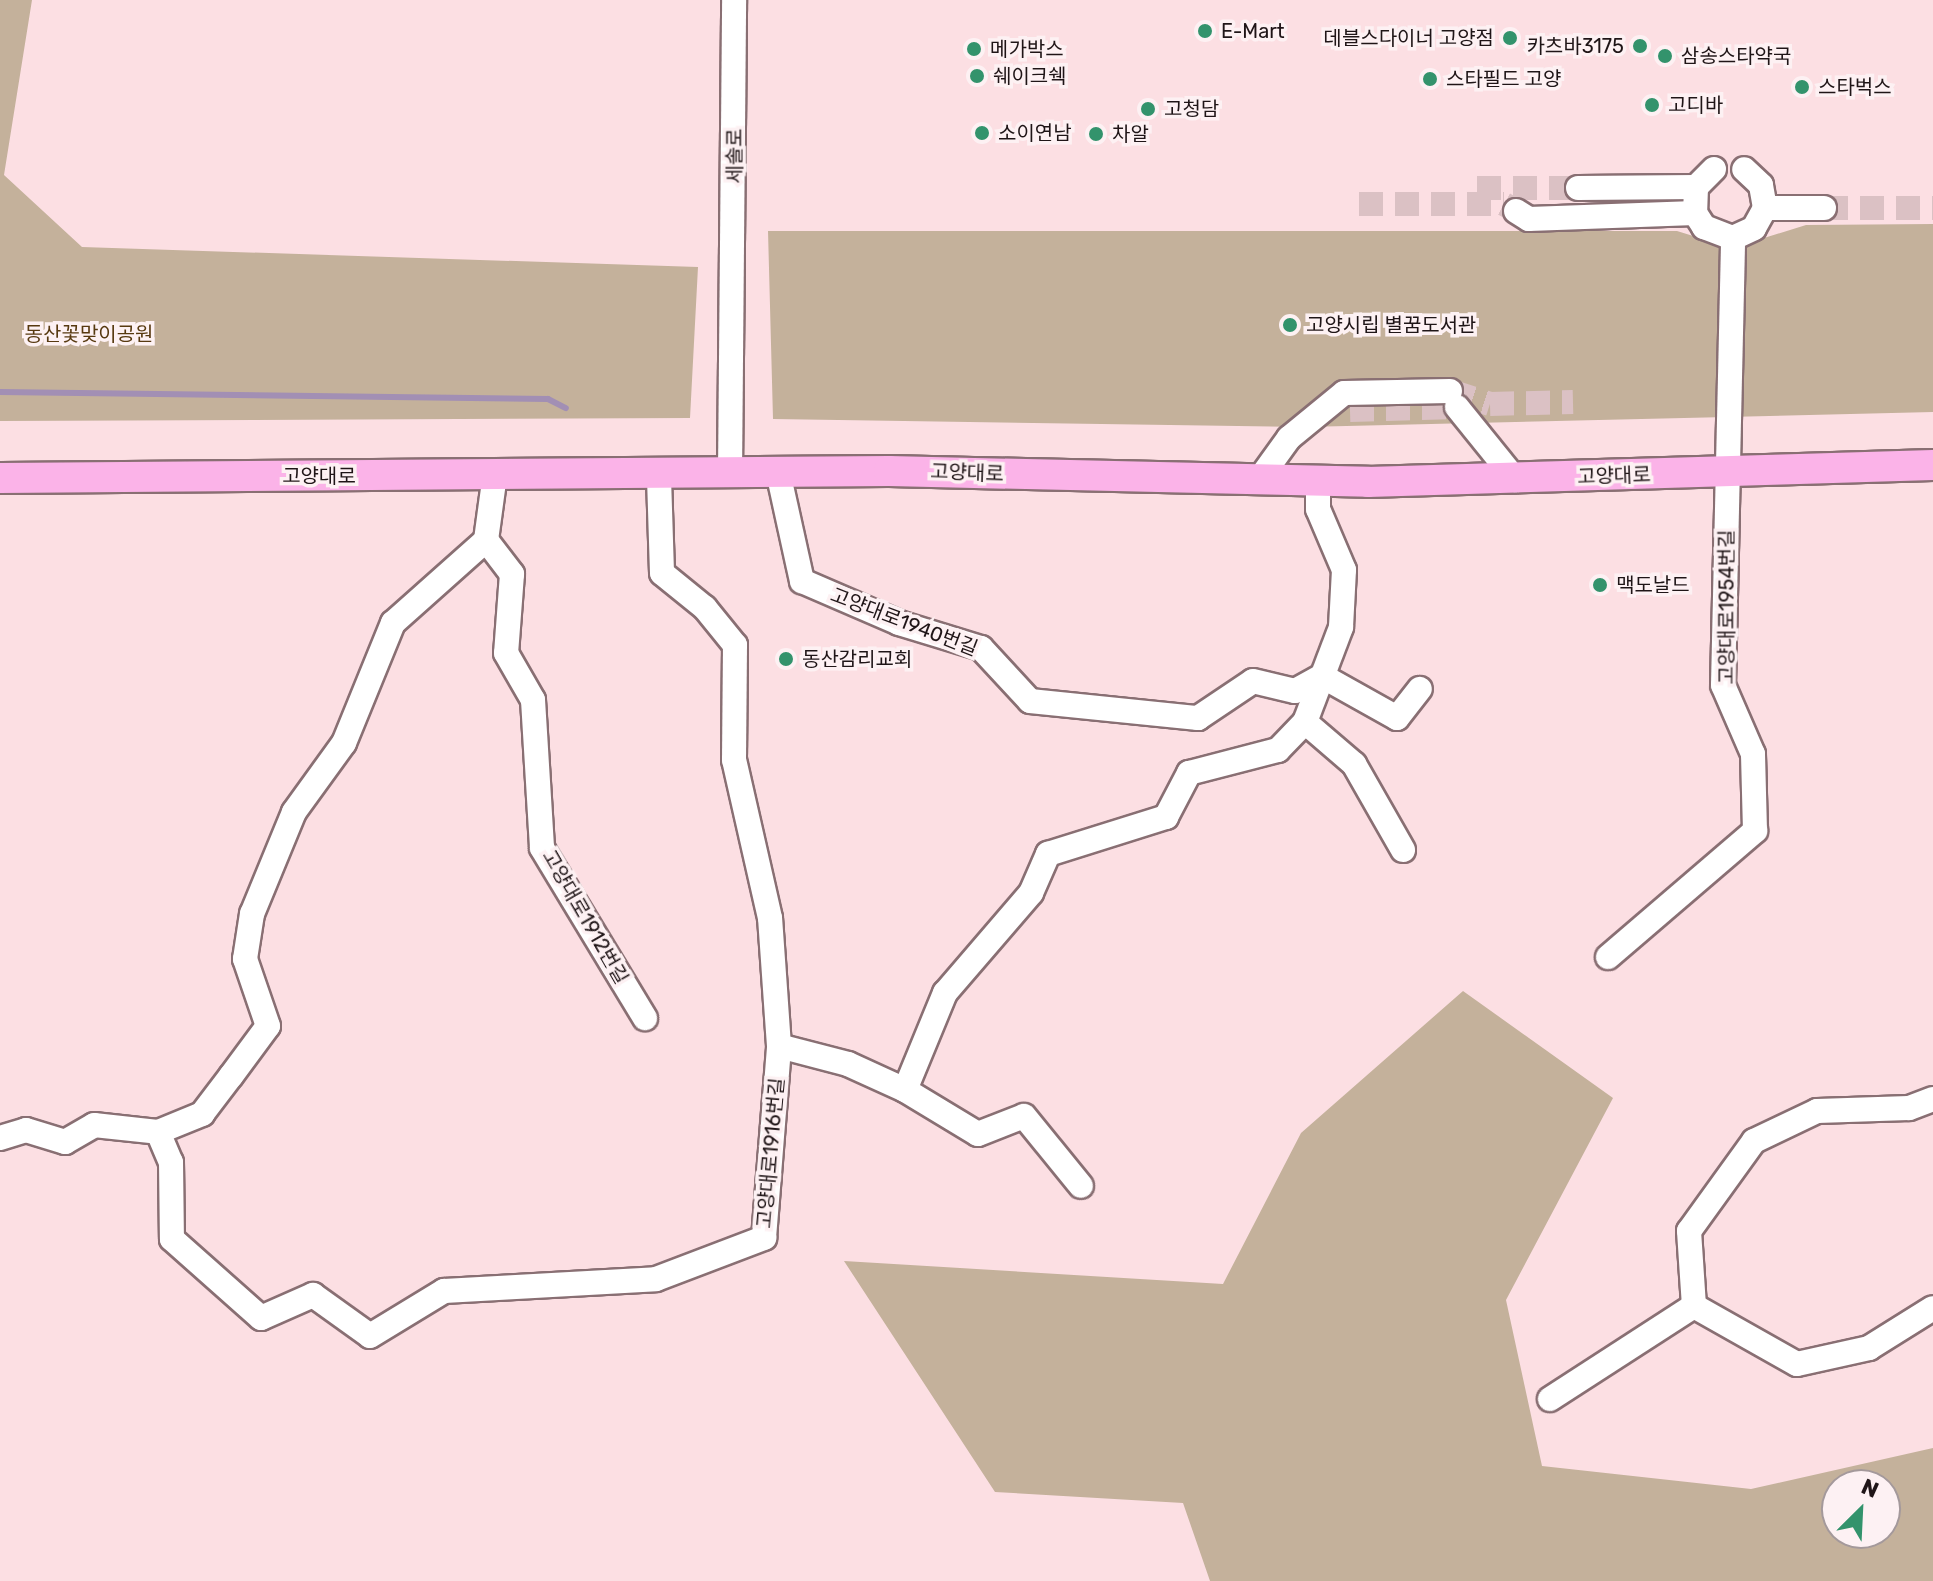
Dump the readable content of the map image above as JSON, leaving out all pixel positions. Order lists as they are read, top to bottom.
{
  "streets": {
    "main road": ["고양대로"],
    "street": [
      "세솔로",
      "고양대로1954번길",
      "고양대로1940번길",
      "고양대로1912번길",
      "고양대로1916번길"
    ]
  },
  "crossings": [
    ["세솔로", "고양대로"],
    ["고양대로", "고양대로1954번길"],
    ["고양대로", "고양대로1940번길"],
    ["고양대로", "고양대로1916번길"]
  ],
  "parks": ["동산꽃맞이공원"],
  "places": [
    "E-Mart",
    "데블스다이너 고양점",
    "카츠바3175",
    "메가박스",
    "삼송스타약국",
    "쉐이크쉑",
    "스타필드 고양",
    "스타벅스",
    "고디바",
    "고청담",
    "소이연남",
    "차알",
    "고양시립 별꿈도서관",
    "맥도날드",
    "동산감리교회"
  ],
  "north": "top right"
}
